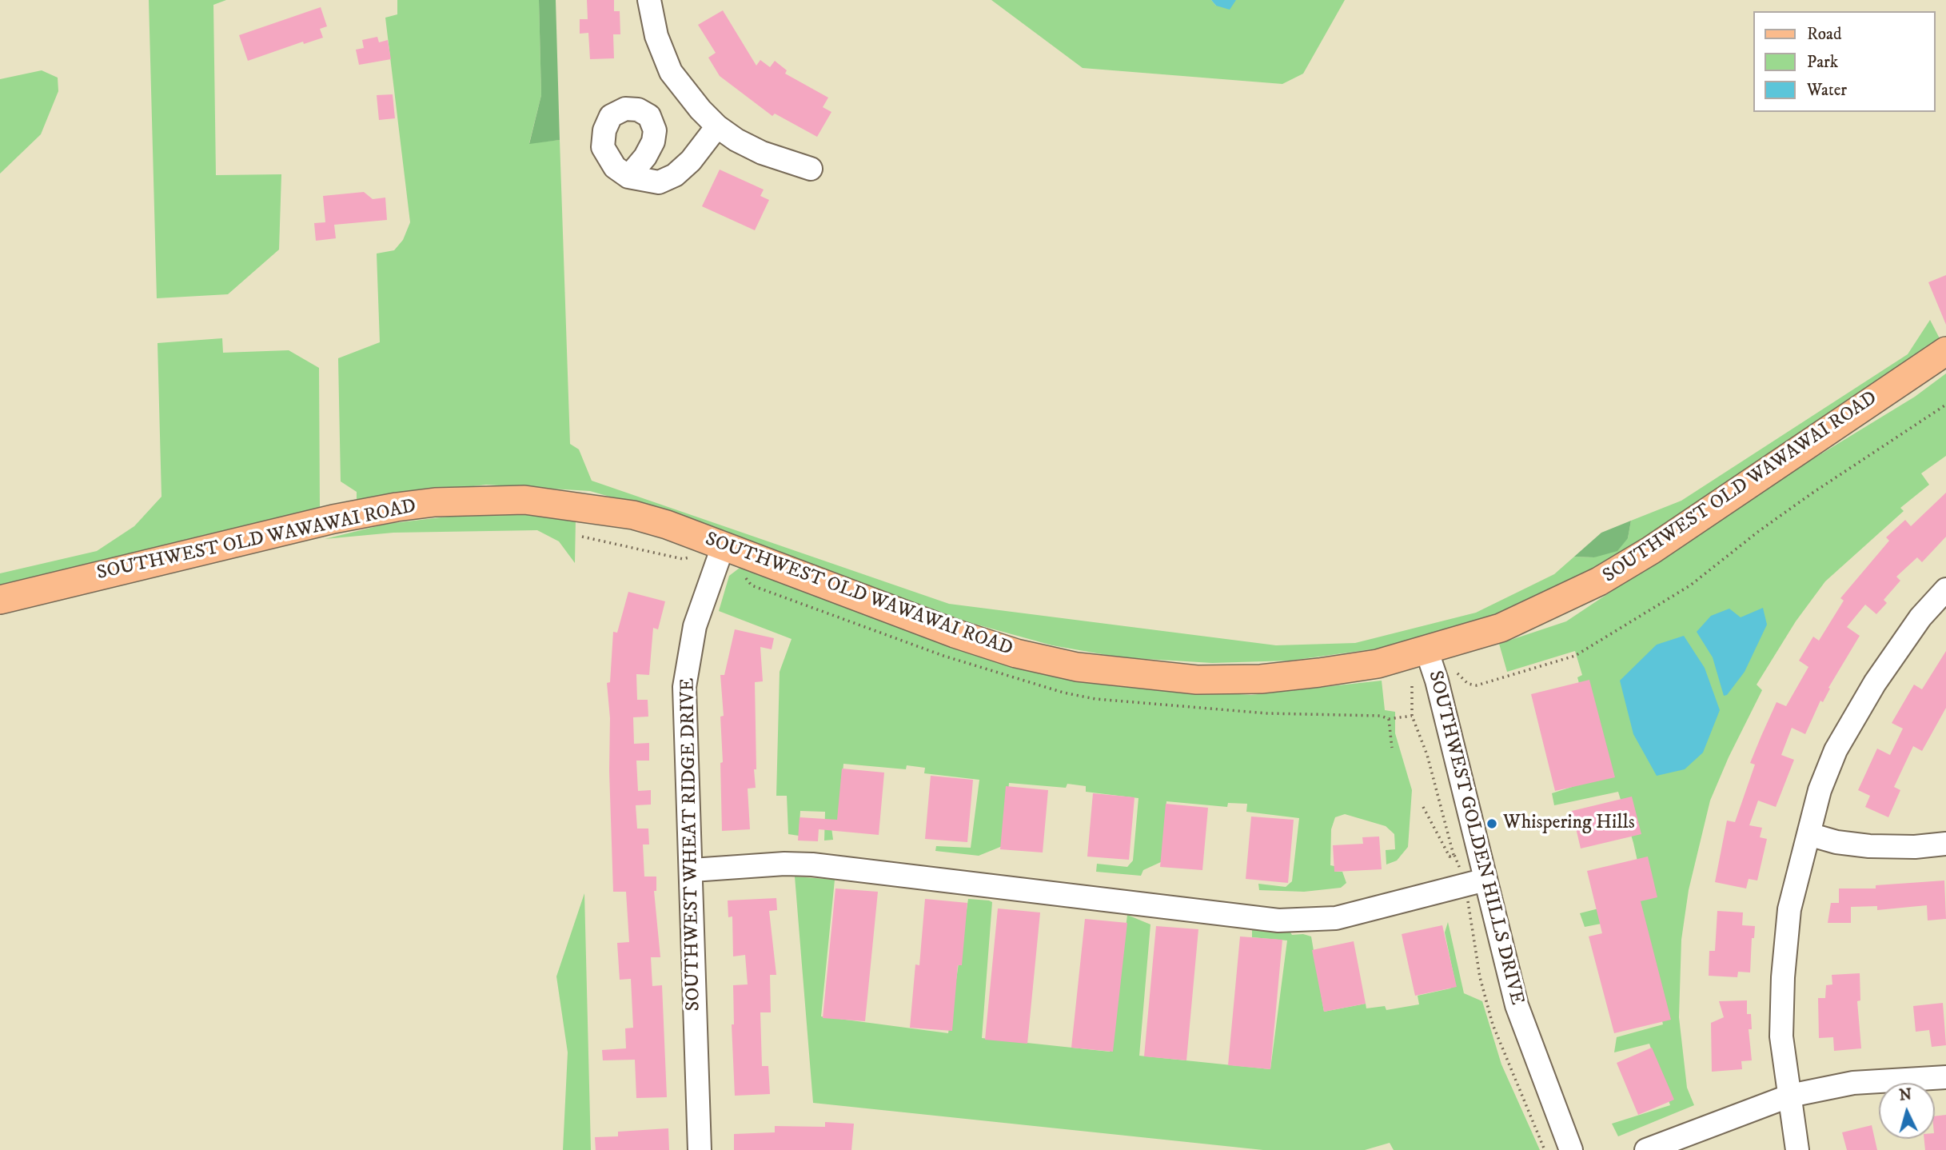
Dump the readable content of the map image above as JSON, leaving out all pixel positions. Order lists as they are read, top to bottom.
{
  "streets": {
    "main road": ["SOUTHWEST OLD WAWAWAI ROAD"],
    "street": ["SOUTHWEST GOLDEN HILLS DRIVE", "SOUTHWEST WHEAT RIDGE DRIVE"]
  },
  "crossings": [
    ["SOUTHWEST OLD WAWAWAI ROAD", "SOUTHWEST GOLDEN HILLS DRIVE"],
    ["SOUTHWEST OLD WAWAWAI ROAD", "SOUTHWEST WHEAT RIDGE DRIVE"]
  ],
  "places": ["Whispering Hills"],
  "legend": ["Road", "Park", "Water"],
  "north": "top"
}
